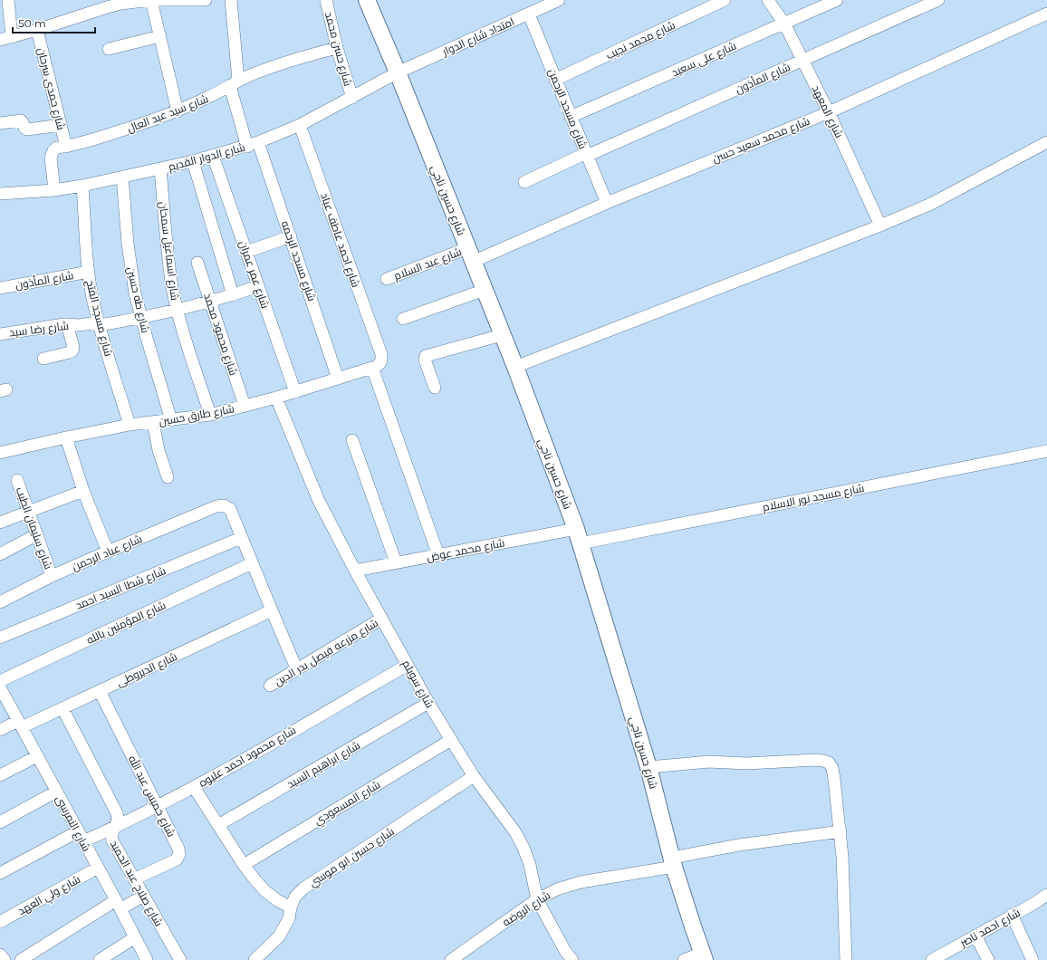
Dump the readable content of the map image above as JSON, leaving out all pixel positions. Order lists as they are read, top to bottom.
{
  "streets": {
    "street": [
      "امتداد شارع الدوار",
      "شارع محمد نجيب",
      "شارع حسن محمد",
      "شارع على سعيد",
      "شارع المأذون",
      "شارع حمدى سرحان",
      "شارع مسجد الرحمن",
      "شارع المعهد",
      "شارع سيد عبد العال",
      "شارع محمد سعيد حسن",
      "شارع الدوار القديم",
      "شارع حسين ناجي",
      "شارع احمد عاطف عياد",
      "شارع اسماعيل سمحان",
      "شارع مسجد الرحمه",
      "شارع عبد السلام",
      "شارع عمر عمران",
      "شارع طه حسين",
      "شارع مسجد الفتح",
      "شارع رضا سيد",
      "شارع محمود محمد",
      "شارع طارق حسين",
      "شارع مسجد نور الاسلام",
      "شارع سليمان الطيب",
      "شارع محمد عوض",
      "شارع عباد الرحمن",
      "شارع شطا السيد احمد",
      "شارع المؤمنين بالله",
      "شارع مزرعه فيصل بدر الدين",
      "شارع الديروطى",
      "شارع سويلم",
      "شارع محمود احمد عليوه",
      "شارع ابراهيم السيد",
      "شارع خميس عبد الله",
      "شارع المسعودي",
      "شارع النمرسى",
      "شارع حسين ابو موسي",
      "شارع صلاح عبد الحميد",
      "شارع ولي العهد",
      "شارع الروضه",
      "شارع احمد ناصر"
    ]
  },
  "crossings": [
    ["امتداد شارع الدوار", "شارع مسجد الرحمن"],
    ["امتداد شارع الدوار", "شارع الدوار القديم"],
    ["امتداد شارع الدوار", "شارع حسين ناجي"],
    ["شارع محمد نجيب", "شارع مسجد الرحمن"],
    ["شارع حسن محمد", "شارع سيد عبد العال"],
    ["شارع حسن محمد", "شارع الدوار القديم"],
    ["شارع على سعيد", "شارع مسجد الرحمن"],
    ["شارع على سعيد", "شارع المعهد"],
    ["شارع المأذون", "شارع مسجد الرحمن"],
    ["شارع المأذون", "شارع المعهد"],
    ["شارع المأذون", "شارع مسجد الفتح"],
    ["شارع حمدى سرحان", "شارع سيد عبد العال"],
    ["شارع مسجد الرحمن", "شارع محمد سعيد حسن"],
    ["شارع المعهد", "شارع محمد سعيد حسن"],
    ["شارع سيد عبد العال", "شارع الدوار القديم"],
    ["شارع سيد عبد العال", "شارع مسجد الرحمه"],
    ["شارع محمد سعيد حسن", "شارع حسين ناجي"],
    ["شارع محمد سعيد حسن", "شارع عبد السلام"],
    ["شارع الدوار القديم", "شارع حسين ناجي"],
    ["شارع الدوار القديم", "شارع احمد عاطف عياد"],
    ["شارع الدوار القديم", "شارع اسماعيل سمحان"],
    ["شارع الدوار القديم", "شارع مسجد الرحمه"],
    ["شارع الدوار القديم", "شارع عمر عمران"],
    ["شارع الدوار القديم", "شارع طه حسين"],
    ["شارع الدوار القديم", "شارع مسجد الفتح"],
    ["شارع حسين ناجي", "شارع عبد السلام"],
    ["شارع حسين ناجي", "شارع مسجد نور الاسلام"],
    ["شارع حسين ناجي", "شارع محمد عوض"],
    ["شارع حسين ناجي", "شارع الروضه"],
    ["شارع احمد عاطف عياد", "شارع طارق حسين"],
    ["شارع اسماعيل سمحان", "شارع رضا سيد"],
    ["شارع اسماعيل سمحان", "شارع طارق حسين"],
    ["شارع مسجد الرحمه", "شارع طارق حسين"],
    ["شارع عمر عمران", "شارع رضا سيد"],
    ["شارع عمر عمران", "شارع طارق حسين"],
    ["شارع طه حسين", "شارع رضا سيد"],
    ["شارع طه حسين", "شارع طارق حسين"],
    ["شارع مسجد الفتح", "شارع رضا سيد"],
    ["شارع مسجد الفتح", "شارع طارق حسين"],
    ["شارع رضا سيد", "شارع محمود محمد"],
    ["شارع محمود محمد", "شارع طارق حسين"],
    ["شارع طارق حسين", "شارع سويلم"],
    ["شارع مسجد نور الاسلام", "شارع محمد عوض"],
    ["شارع سليمان الطيب", "شارع عباد الرحمن"],
    ["شارع محمد عوض", "شارع سويلم"],
    ["شارع عباد الرحمن", "شارع شطا السيد احمد"],
    ["شارع مزرعه فيصل بدر الدين", "شارع سويلم"],
    ["شارع الديروطى", "شارع خميس عبد الله"],
    ["شارع الديروطى", "شارع النمرسى"],
    ["شارع الديروطى", "شارع صلاح عبد الحميد"],
    ["شارع سويلم", "شارع محمود احمد عليوه"],
    ["شارع سويلم", "شارع ابراهيم السيد"],
    ["شارع سويلم", "شارع المسعودي"],
    ["شارع سويلم", "شارع حسين ابو موسي"],
    ["شارع سويلم", "شارع الروضه"],
    ["شارع محمود احمد عليوه", "شارع خميس عبد الله"],
    ["شارع محمود احمد عليوه", "شارع النمرسى"],
    ["شارع محمود احمد عليوه", "شارع صلاح عبد الحميد"],
    ["شارع خميس عبد الله", "شارع صلاح عبد الحميد"],
    ["شارع النمرسى", "شارع ولي العهد"]
  ],
  "scale_bar": "50 m"
}
